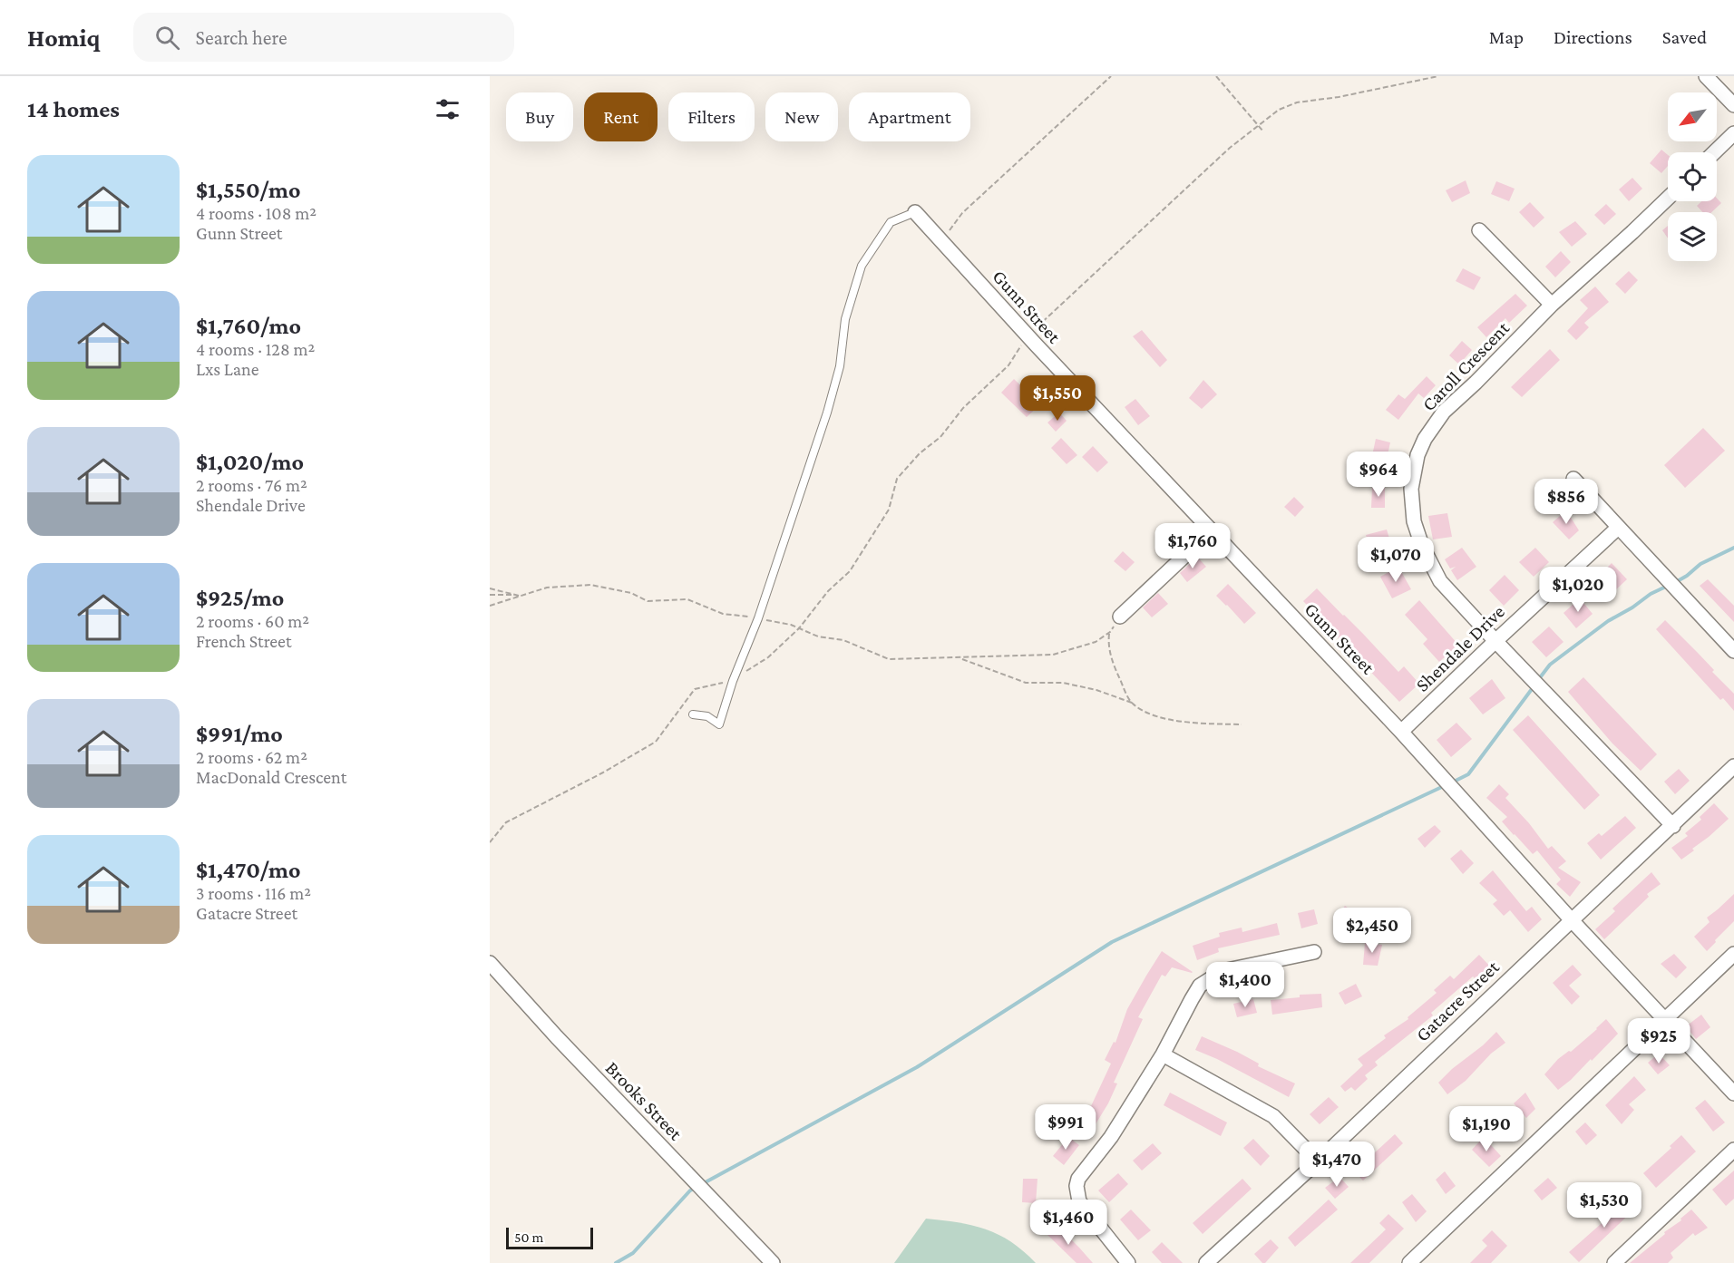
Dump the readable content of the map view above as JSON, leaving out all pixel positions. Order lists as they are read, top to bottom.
{
  "streets": {
    "street": [
      "Gunn Street",
      "Caroll Crescent",
      "Shendale Drive",
      "Gatacre Street",
      "Brooks Street"
    ]
  },
  "crossings": [
    ["Gunn Street", "Shendale Drive"],
    ["Gunn Street", "Gatacre Street"],
    ["Caroll Crescent", "Shendale Drive"],
    ["Caroll Crescent", "Gatacre Street"]
  ],
  "scale_bar": "50 m",
  "north": "bottom left",
  "page": {
    "header": "Homiq",
    "search": "Search here",
    "nav": ["Map", "Directions", "Saved"],
    "heading": "14 homes",
    "chip": [
      "Buy",
      "Rent",
      "Filters",
      "New",
      "Apartment"
    ],
    "list": [
      {
        "name": "$1,550/mo",
        "note": "4 rooms · 108 m² · Gunn Street"
      },
      {
        "name": "$1,760/mo",
        "note": "4 rooms · 128 m² · Lxs Lane"
      },
      {
        "name": "$1,020/mo",
        "note": "2 rooms · 76 m² · Shendale Drive"
      },
      {
        "name": "$925/mo",
        "note": "2 rooms · 60 m² · French Street"
      },
      {
        "name": "$991/mo",
        "note": "2 rooms · 62 m² · MacDonald Crescent"
      },
      {
        "name": "$1,470/mo",
        "note": "3 rooms · 116 m² · Gatacre Street"
      }
    ],
    "price": [
      "$1,550",
      "$964",
      "$856",
      "$1,760",
      "$1,070",
      "$1,020",
      "$2,450",
      "$1,400",
      "$925",
      "$991",
      "$1,190",
      "$1,470",
      "$1,530",
      "$1,460"
    ],
    "scale": "50 m"
  }
}
